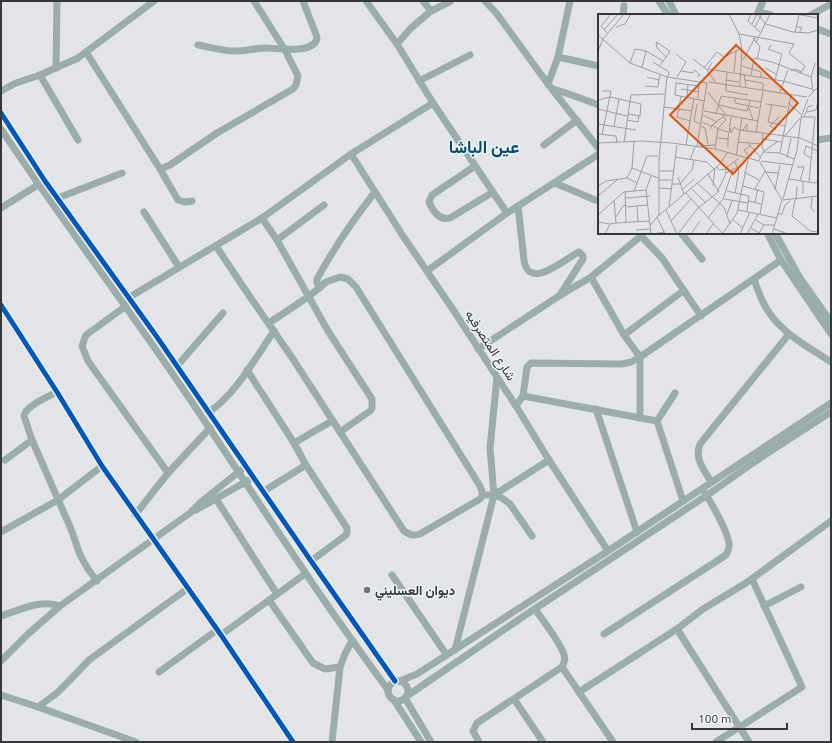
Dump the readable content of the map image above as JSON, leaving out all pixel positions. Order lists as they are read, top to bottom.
{
  "streets": {
    "street": ["شارع المتصرفيه"]
  },
  "districts": ["عين الباشا"],
  "places": ["ديوان العسليني"],
  "scale_bar": "100 m"
}
